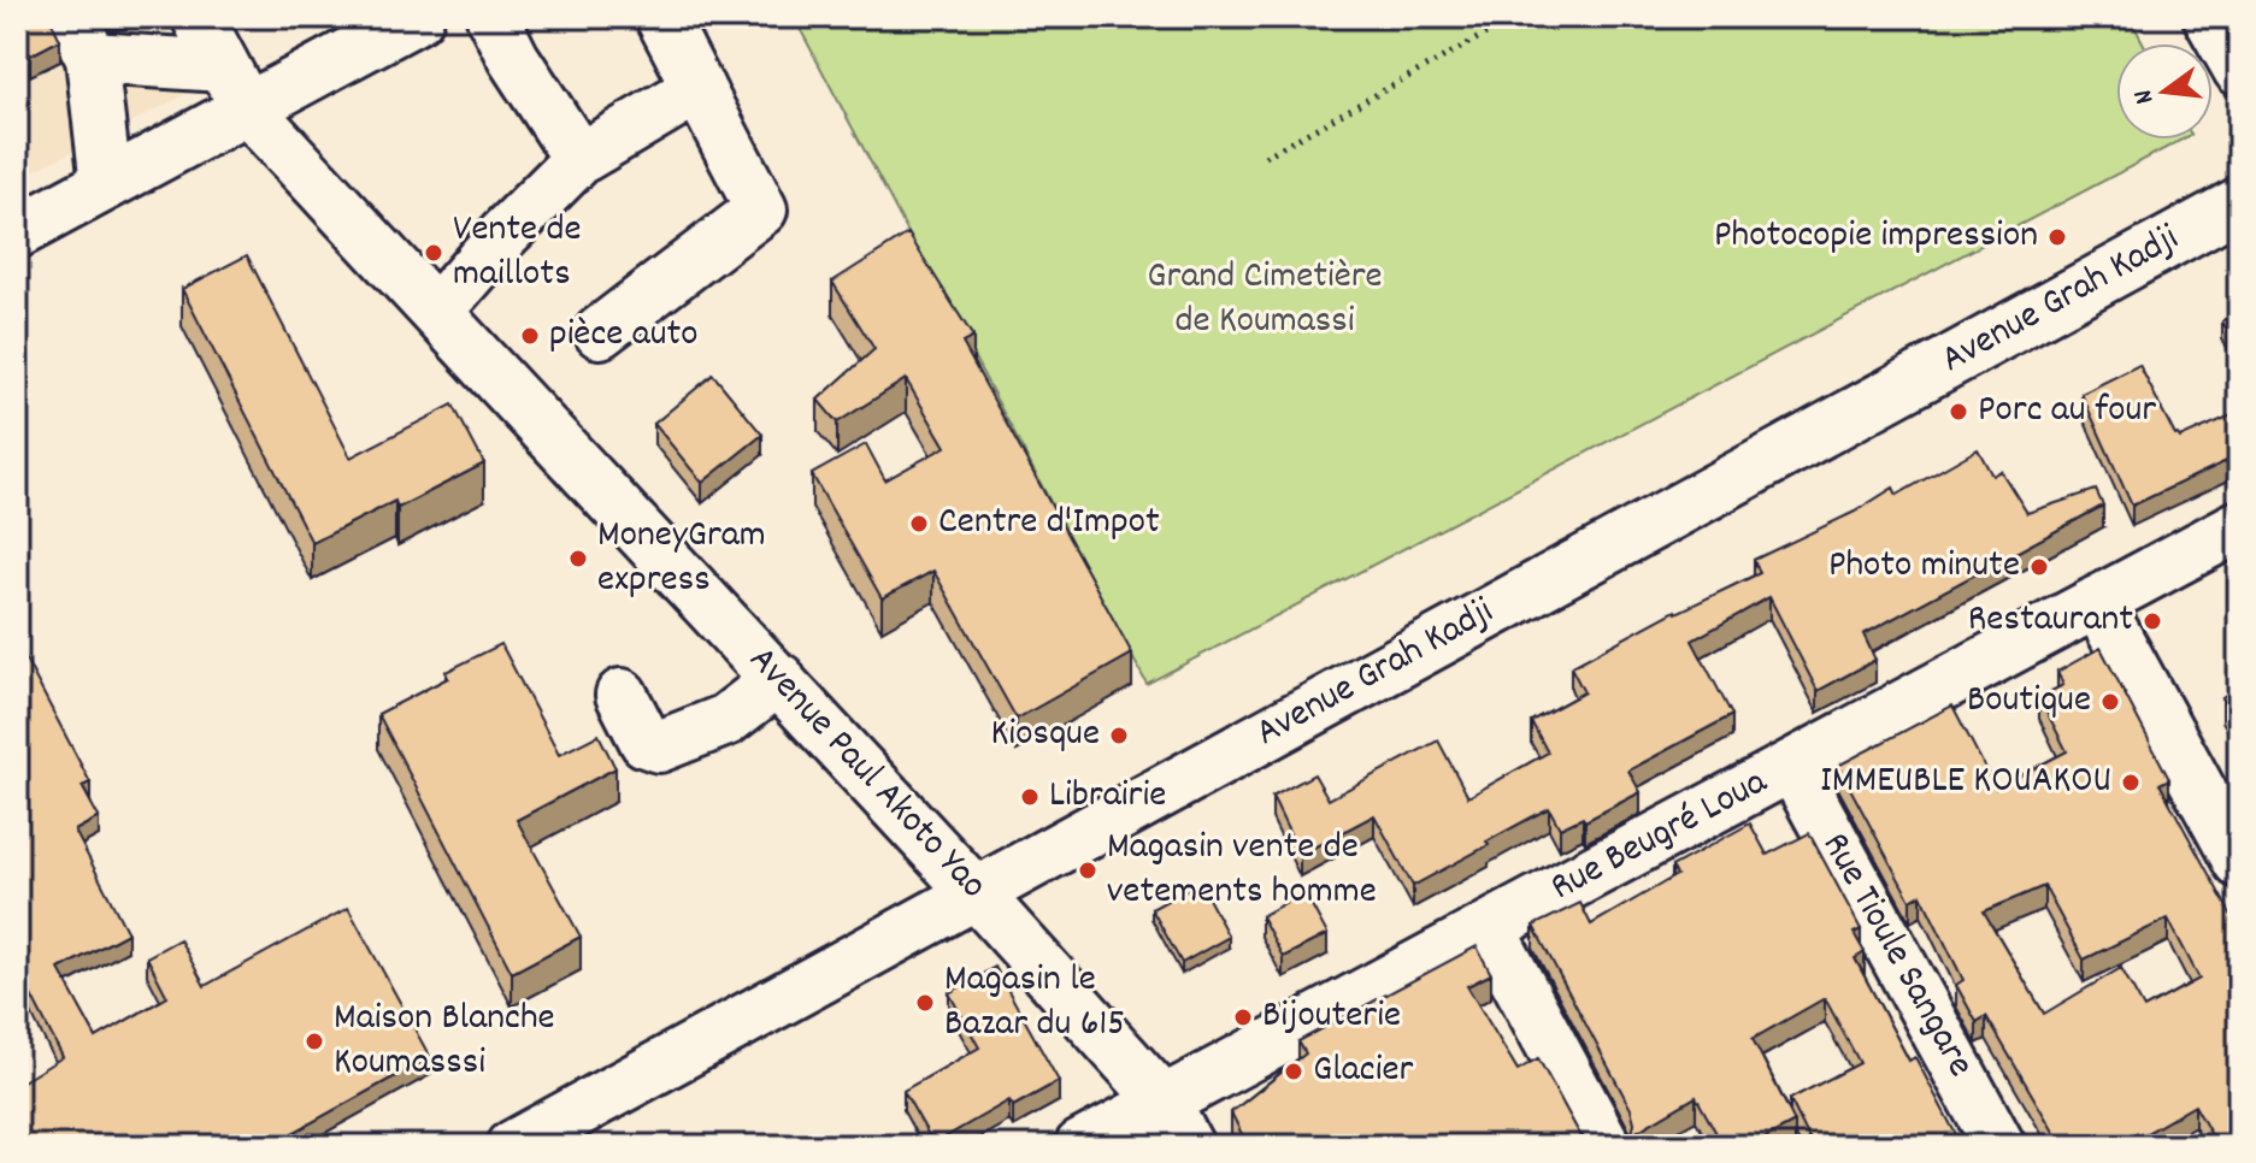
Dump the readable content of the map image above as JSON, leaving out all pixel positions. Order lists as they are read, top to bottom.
{
  "streets": {
    "street": [
      "Avenue Grah Kadji",
      "Avenue Paul Akoto Yao",
      "Rue Beugré Loua",
      "Rue Tioule Sangare"
    ]
  },
  "crossings": [
    ["Avenue Grah Kadji", "Avenue Paul Akoto Yao"],
    ["Avenue Paul Akoto Yao", "Rue Beugré Loua"],
    ["Rue Beugré Loua", "Rue Tioule Sangare"]
  ],
  "parks": ["Grand Cimetière de Koumassi"],
  "places": [
    "Photocopie impression",
    "Vente de maillots",
    "pièce auto",
    "Porc au four",
    "Centre d'Impot",
    "MoneyGram express",
    "Photo minute",
    "Restaurant",
    "Boutique",
    "Kiosque",
    "IMMEUBLE KOUAKOU",
    "Librairie",
    "Magasin vente de vetements homme",
    "Magasin le Bazar du 615",
    "Bijouterie",
    "Maison Blanche Koumasssi",
    "Glacier"
  ],
  "north": "left"
}
